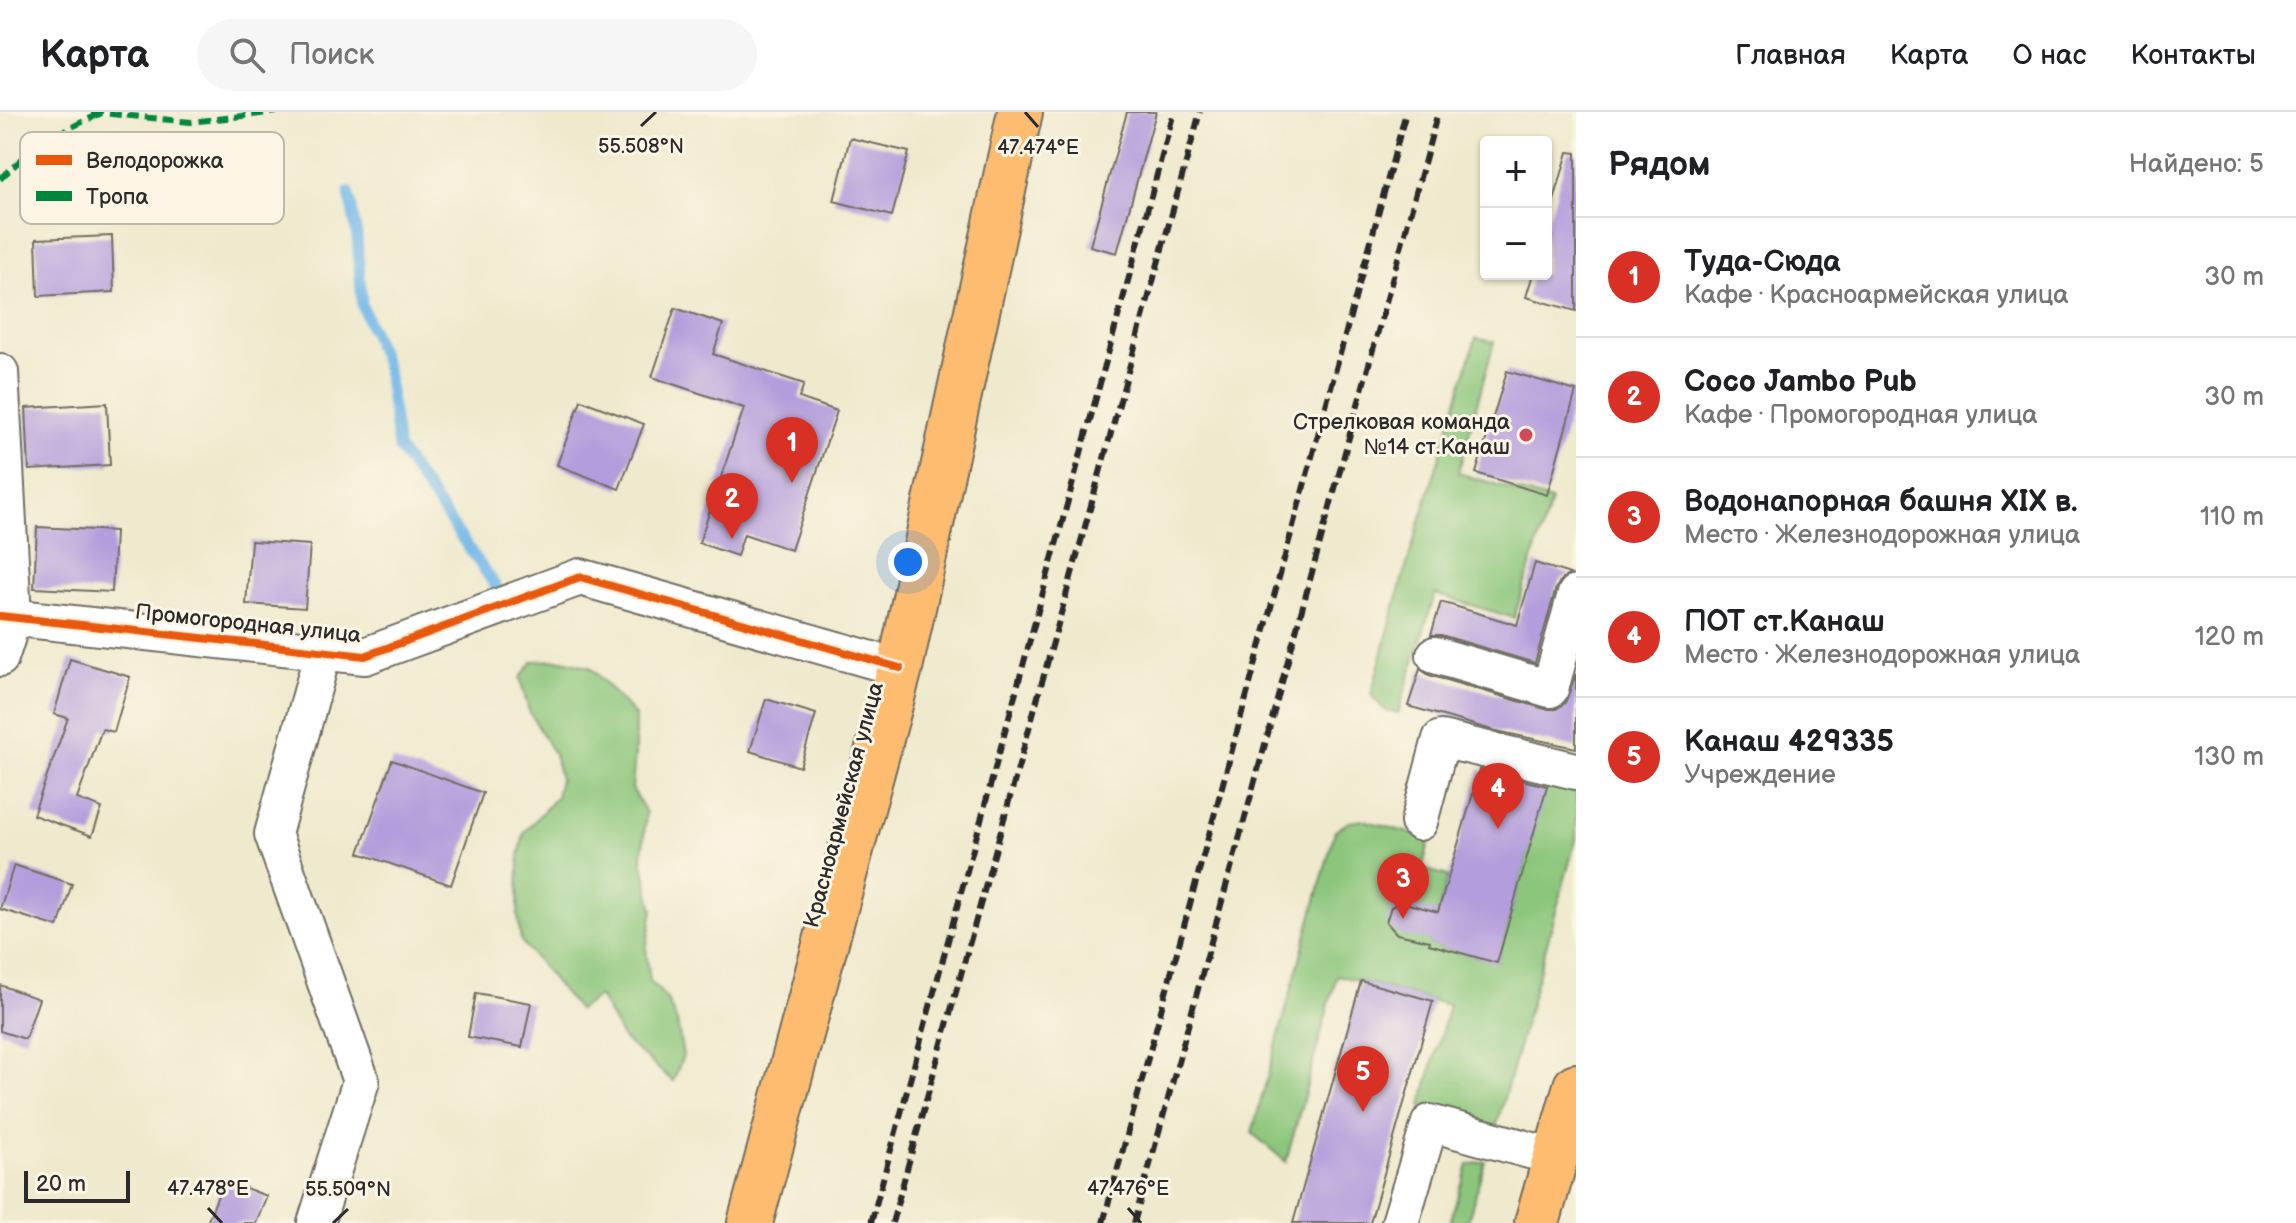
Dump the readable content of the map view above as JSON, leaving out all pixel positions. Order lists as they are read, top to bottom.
{
  "streets": {
    "main road": ["Красноармейская улица"],
    "street": ["Промогородная улица"]
  },
  "crossings": [
    ["Промогородная улица", "Красноармейская улица"]
  ],
  "places": ["Стрелковая команда №14 ст.Канаш"],
  "legend": ["Велодорожка", "Тропа"],
  "scale_bar": "20 m",
  "page": {
    "header": "Карта",
    "search": "Поиск",
    "nav": [
      "Главная",
      "Карта",
      "О нас",
      "Контакты"
    ],
    "heading": ["Рядом", "Найдено: 5"],
    "map_buttons": ["+", "−"],
    "list": [
      {
        "mark": "1",
        "name": "Туда-Сюда",
        "note": "Кафе · Красноармейская улица",
        "value": "30 m"
      },
      {
        "mark": "2",
        "name": "Coco Jambo Pub",
        "note": "Кафе · Промогородная улица",
        "value": "30 m"
      },
      {
        "mark": "3",
        "name": "Водонапорная башня XIX в.",
        "note": "Место · Железнодорожная улица",
        "value": "110 m"
      },
      {
        "mark": "4",
        "name": "ПОТ ст.Канаш",
        "note": "Место · Железнодорожная улица",
        "value": "120 m"
      },
      {
        "mark": "5",
        "name": "Канаш 429335",
        "note": "Учреждение",
        "value": "130 m"
      }
    ],
    "pins": [
      "1",
      "2",
      "4",
      "3",
      "5"
    ],
    "scale": "20 m"
  },
  "coordinates": [
    "55.508°N",
    "47.474°E",
    "47.478°E",
    "47.476°E",
    "55.509°N"
  ]
}
